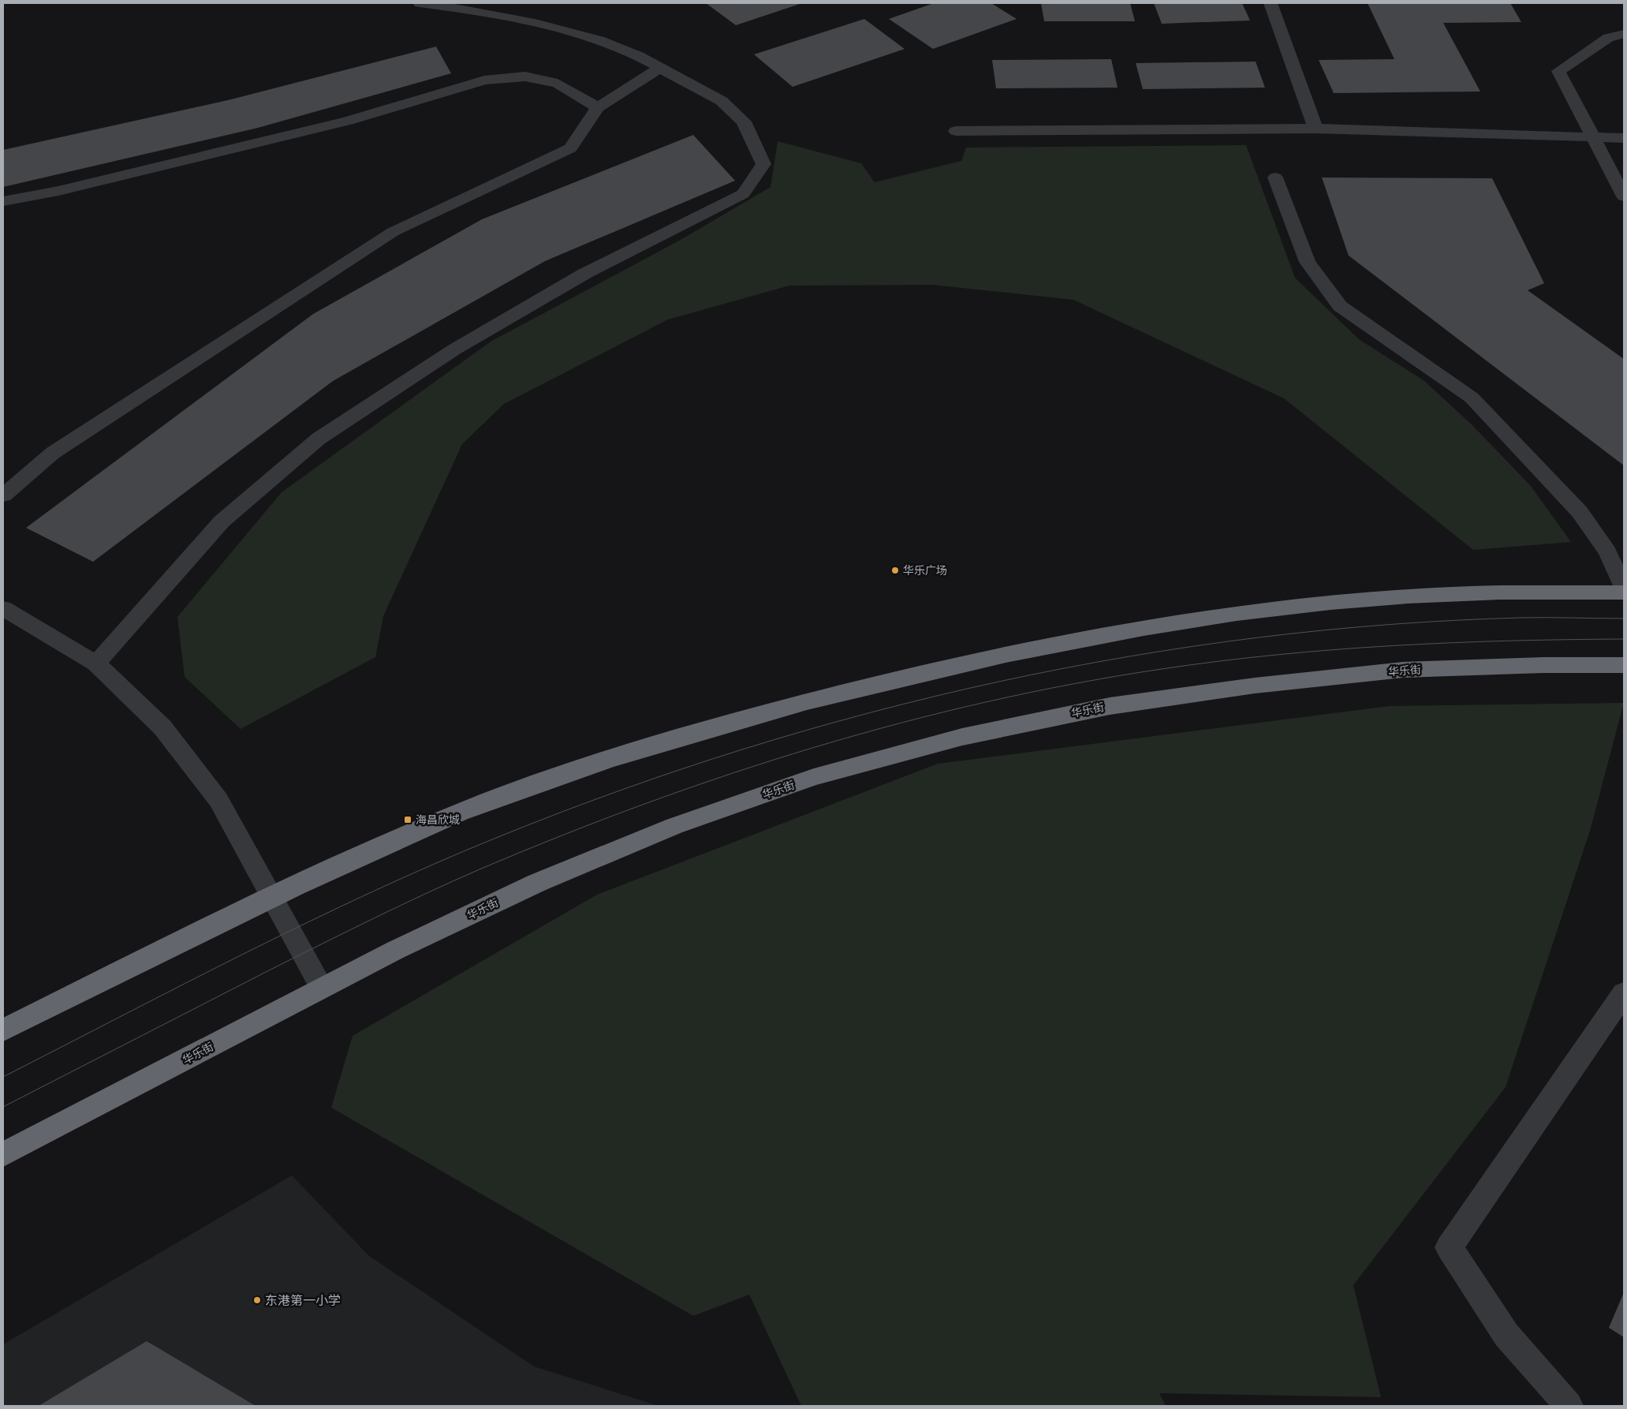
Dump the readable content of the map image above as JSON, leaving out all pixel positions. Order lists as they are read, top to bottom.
{
  "streets": {
    "highway": ["华乐街"]
  },
  "places": {
    "other": ["华乐广场", "东港第一小学"],
    "transit": ["海昌欣城"]
  }
}
